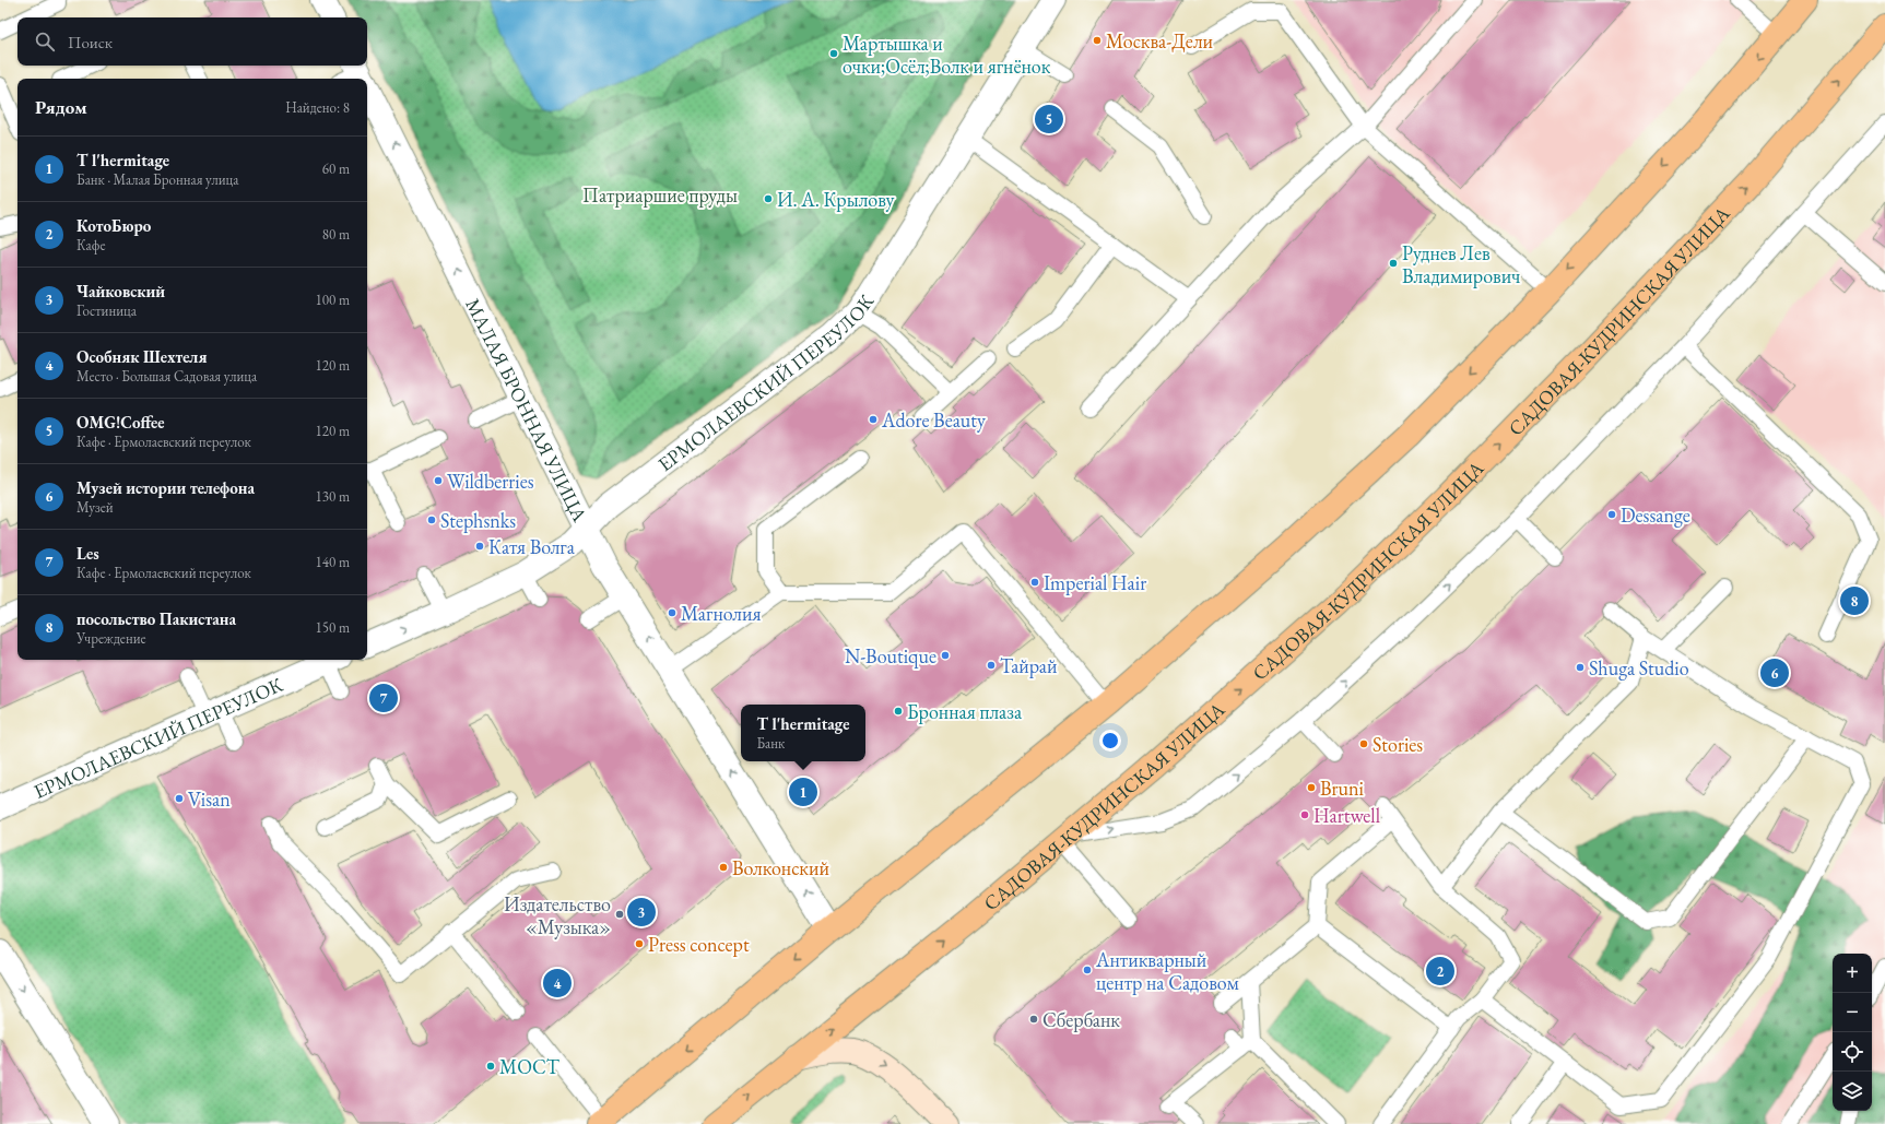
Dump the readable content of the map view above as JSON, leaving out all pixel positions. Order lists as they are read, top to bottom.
{
  "streets": {
    "main road": ["САДОВАЯ-КУДРИНСКАЯ УЛИЦА"],
    "street": ["ЕРМОЛАЕВСКИЙ ПЕРЕУЛОК", "МАЛАЯ БРОННАЯ УЛИЦА"]
  },
  "crossings": [
    ["ЕРМОЛАЕВСКИЙ ПЕРЕУЛОК", "МАЛАЯ БРОННАЯ УЛИЦА"]
  ],
  "one_way": ["МАЛАЯ БРОННАЯ УЛИЦА"],
  "parks": ["Патриаршие пруды"],
  "places": [
    "Москва-Дели",
    "Мартышка и очки;Осёл;Волк и ягнёнок",
    "И. А. Крылову",
    "Руднев Лев Владимирович",
    "Adore Beauty",
    "Wildberries",
    "Dessange",
    "Stephsnks",
    "Катя Волга",
    "Imperial Hair",
    "Магнолия",
    "N-Boutique",
    "Тайрай",
    "Shuga Studio",
    "Бронная плаза",
    "Stories",
    "Bruni",
    "Visan",
    "Hartwell",
    "Волконский",
    "Издательство «Музыка»",
    "Press concept",
    "Антикварный центр на Садовом",
    "Сбербанк",
    "МОСТ"
  ],
  "page": {
    "search": "Поиск",
    "heading": ["Рядом", "Найдено: 8"],
    "pins": [
      "5",
      "8",
      "6",
      "7",
      "1",
      "3",
      "2",
      "4"
    ],
    "list": [
      {
        "mark": "1",
        "name": "Т l'hermitage",
        "note": "Банк · Малая Бронная улица",
        "value": "60 m"
      },
      {
        "mark": "2",
        "name": "КотоБюро",
        "note": "Кафе",
        "value": "80 m"
      },
      {
        "mark": "3",
        "name": "Чайковский",
        "note": "Гостиница",
        "value": "100 m"
      },
      {
        "mark": "4",
        "name": "Особняк Шехтеля",
        "note": "Место · Большая Садовая улица",
        "value": "120 m"
      },
      {
        "mark": "5",
        "name": "OMG!Coffee",
        "note": "Кафе · Ермолаевский переулок",
        "value": "120 m"
      },
      {
        "mark": "6",
        "name": "Музей истории телефона",
        "note": "Музей",
        "value": "130 m"
      },
      {
        "mark": "7",
        "name": "Les",
        "note": "Кафе · Ермолаевский переулок",
        "value": "140 m"
      },
      {
        "mark": "8",
        "name": "посольство Пакистана",
        "note": "Учреждение",
        "value": "150 m"
      }
    ],
    "popup": ["Т l'hermitage", "Банк"],
    "map_buttons": ["+", "−"]
  }
}
